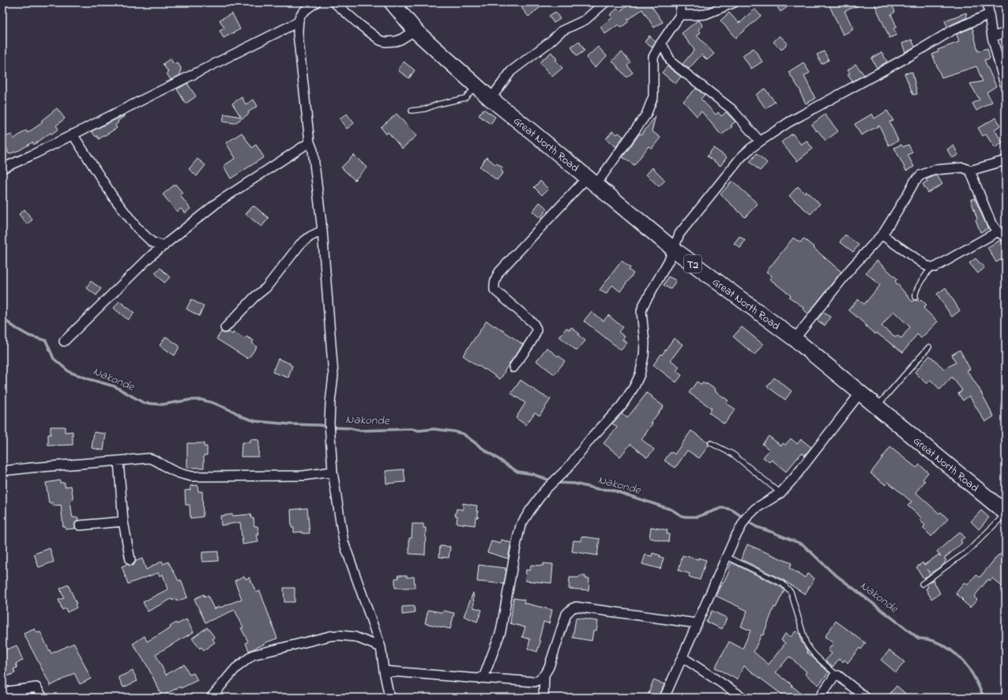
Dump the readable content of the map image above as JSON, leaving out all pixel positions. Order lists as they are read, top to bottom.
{
  "streets": {
    "highway": ["Great North Road", "T2"]
  },
  "water": ["Nakonde"]
}
